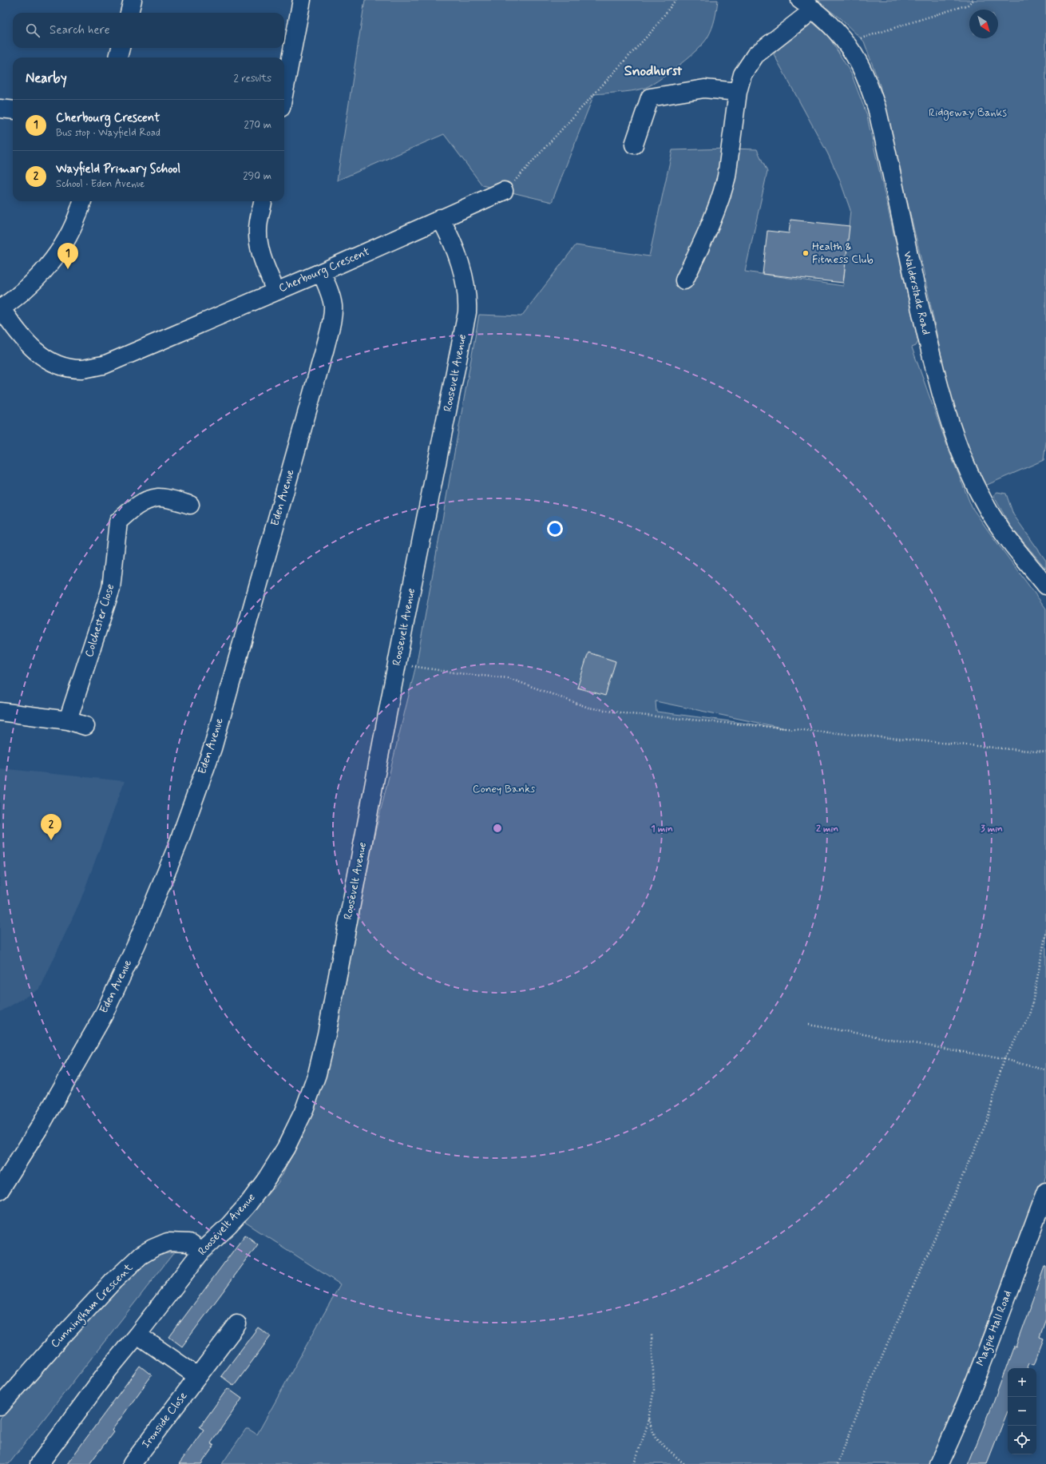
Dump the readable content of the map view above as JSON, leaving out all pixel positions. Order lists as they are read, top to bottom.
{
  "streets": {
    "street": [
      "Cherbourg Crescent",
      "Walderslade Road",
      "Roosevelt Avenue",
      "Eden Avenue",
      "Colchester Close",
      "Cunningham Crescent",
      "Magpie Hall Road",
      "Ironside Close"
    ]
  },
  "crossings": [
    ["Cherbourg Crescent", "Roosevelt Avenue"],
    ["Cherbourg Crescent", "Eden Avenue"],
    ["Roosevelt Avenue", "Cunningham Crescent"]
  ],
  "districts": ["Snodhurst"],
  "parks": ["Ridgeway Banks", "Coney Banks"],
  "places": ["Health & Fitness Club"],
  "north": "bottom right",
  "page": {
    "search": "Search here",
    "heading": ["Nearby", "2 results"],
    "list": [
      {
        "mark": "1",
        "name": "Cherbourg Crescent",
        "note": "Bus stop · Wayfield Road",
        "value": "270 m"
      },
      {
        "mark": "2",
        "name": "Wayfield Primary School",
        "note": "School · Eden Avenue",
        "value": "290 m"
      }
    ],
    "pins": ["1", "2"],
    "map_buttons": ["+", "−"]
  },
  "rings": ["1 min", "2 min", "3 min"]
}
